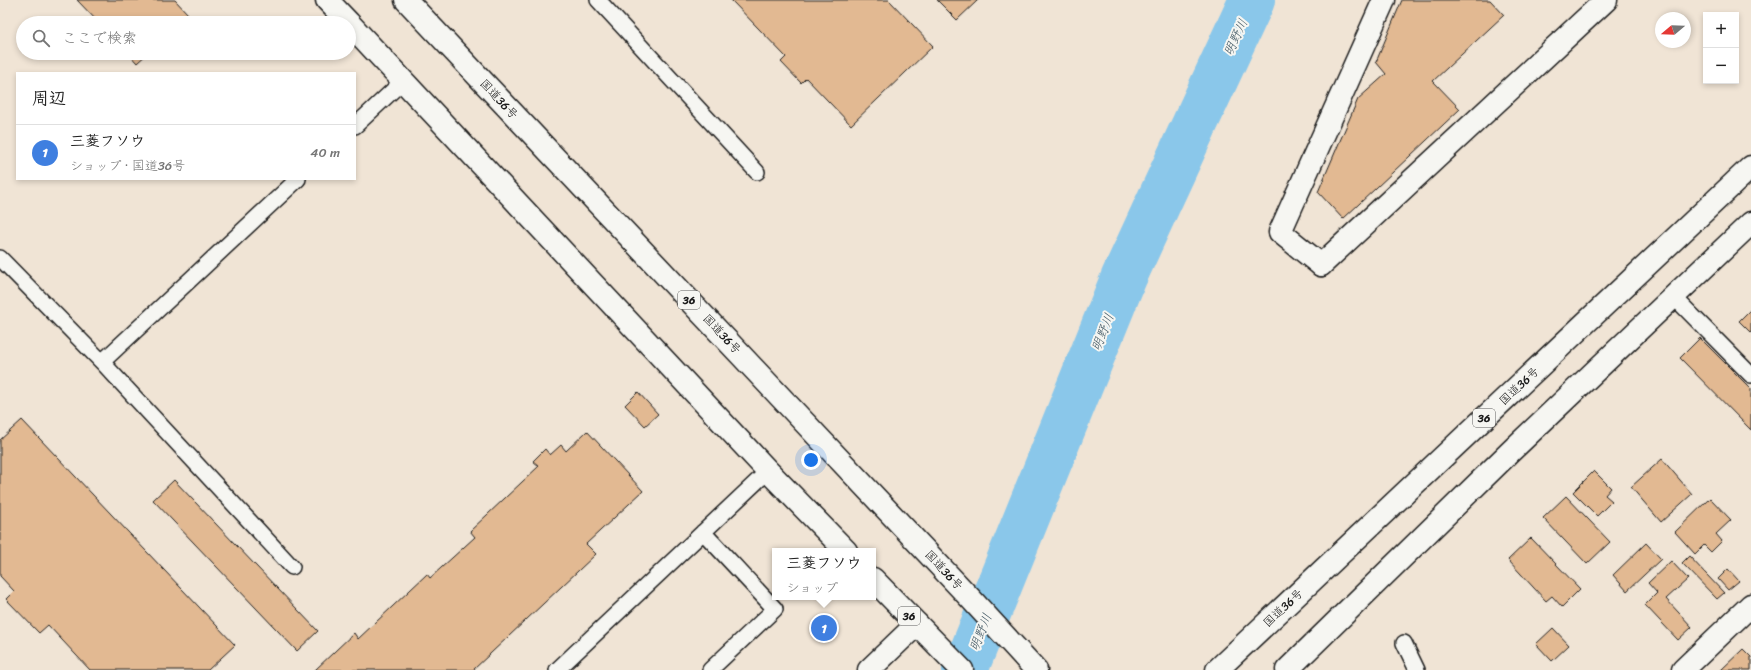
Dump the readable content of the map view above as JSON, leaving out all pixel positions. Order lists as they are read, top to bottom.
{
  "streets": {
    "main road": ["国道36号", "36"]
  },
  "water": ["明野川"],
  "north": "left",
  "page": {
    "map_buttons": ["+", "−"],
    "search": "ここで検索",
    "heading": "周辺",
    "list": [
      {
        "mark": "1",
        "name": "三菱フソウ",
        "note": "ショップ · 国道36号",
        "value": "40 m"
      }
    ],
    "popup": ["三菱フソウ", "ショップ"],
    "pins": "1"
  }
}
